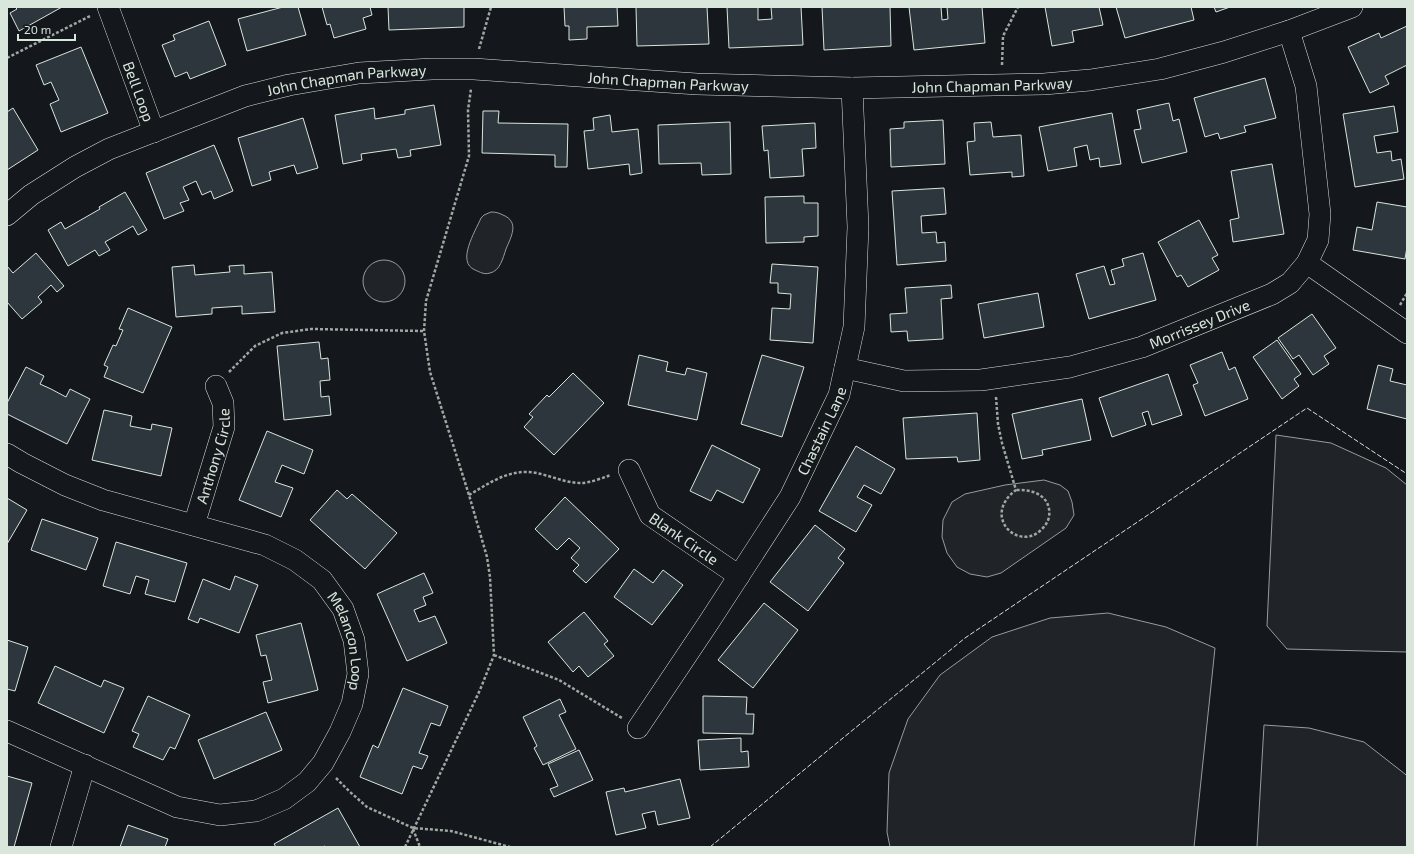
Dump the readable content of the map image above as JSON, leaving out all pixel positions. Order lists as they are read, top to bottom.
{
  "streets": {
    "street": [
      "John Chapman Parkway",
      "Bell Loop",
      "Morrissey Drive",
      "Chastain Lane",
      "Anthony Circle",
      "Blank Circle",
      "Melancon Loop"
    ]
  },
  "crossings": [
    ["John Chapman Parkway", "Bell Loop"],
    ["John Chapman Parkway", "Morrissey Drive"],
    ["John Chapman Parkway", "Chastain Lane"],
    ["Morrissey Drive", "Chastain Lane"],
    ["Chastain Lane", "Blank Circle"],
    ["Anthony Circle", "Melancon Loop"]
  ],
  "scale_bar": "20 m"
}
